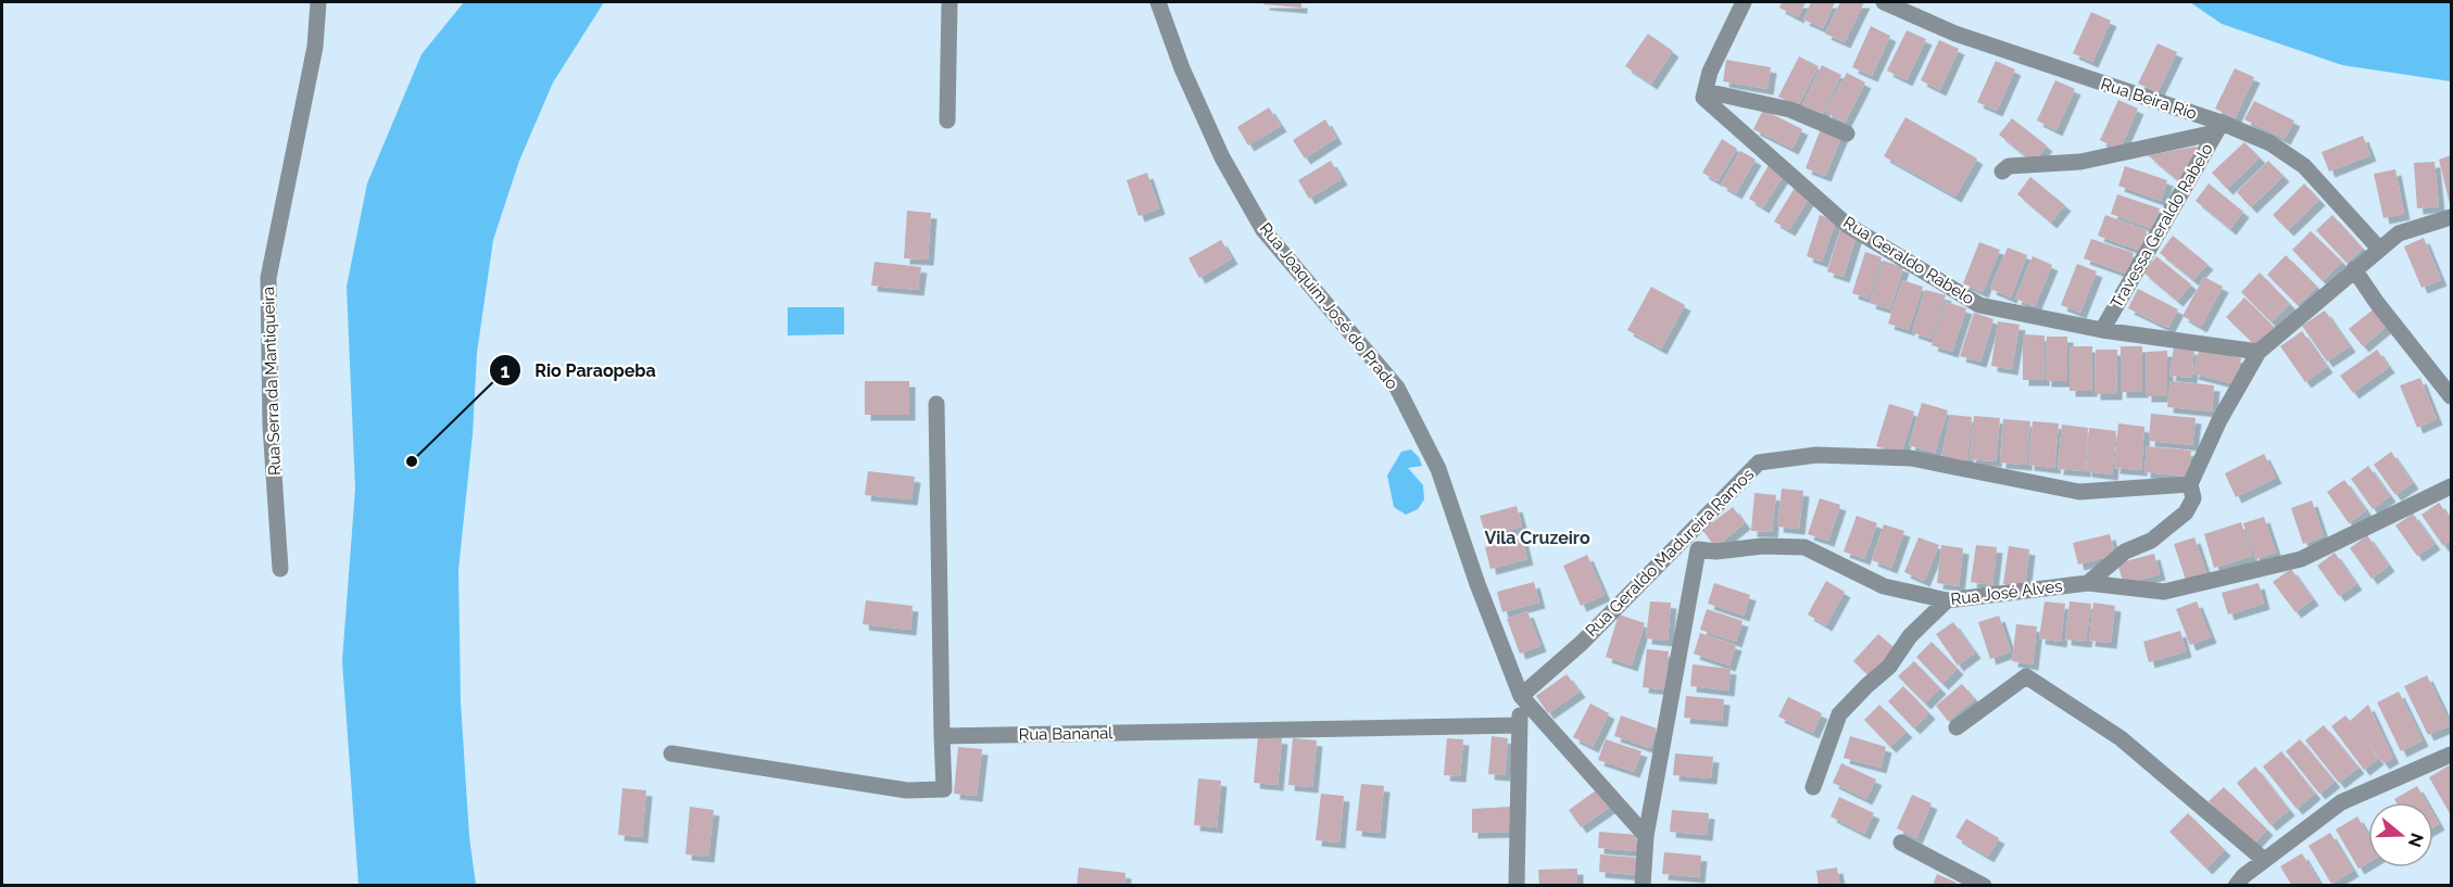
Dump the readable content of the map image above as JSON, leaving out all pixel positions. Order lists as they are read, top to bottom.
{
  "streets": {
    "street": [
      "Rua Beira Rio",
      "Travessa Geraldo Rabelo",
      "Rua Geraldo Rabelo",
      "Rua Joaquim José do Prado",
      "Rua Serra da Mantiqueira",
      "Rua Geraldo Madureira Ramos",
      "Rua José Alves",
      "Rua Bananal"
    ]
  },
  "crossings": [
    ["Rua Beira Rio", "Travessa Geraldo Rabelo"],
    ["Travessa Geraldo Rabelo", "Rua Geraldo Rabelo"],
    ["Rua Joaquim José do Prado", "Rua Geraldo Madureira Ramos"]
  ],
  "districts": ["Vila Cruzeiro"],
  "places": ["Rio Paraopeba"],
  "north": "right"
}
